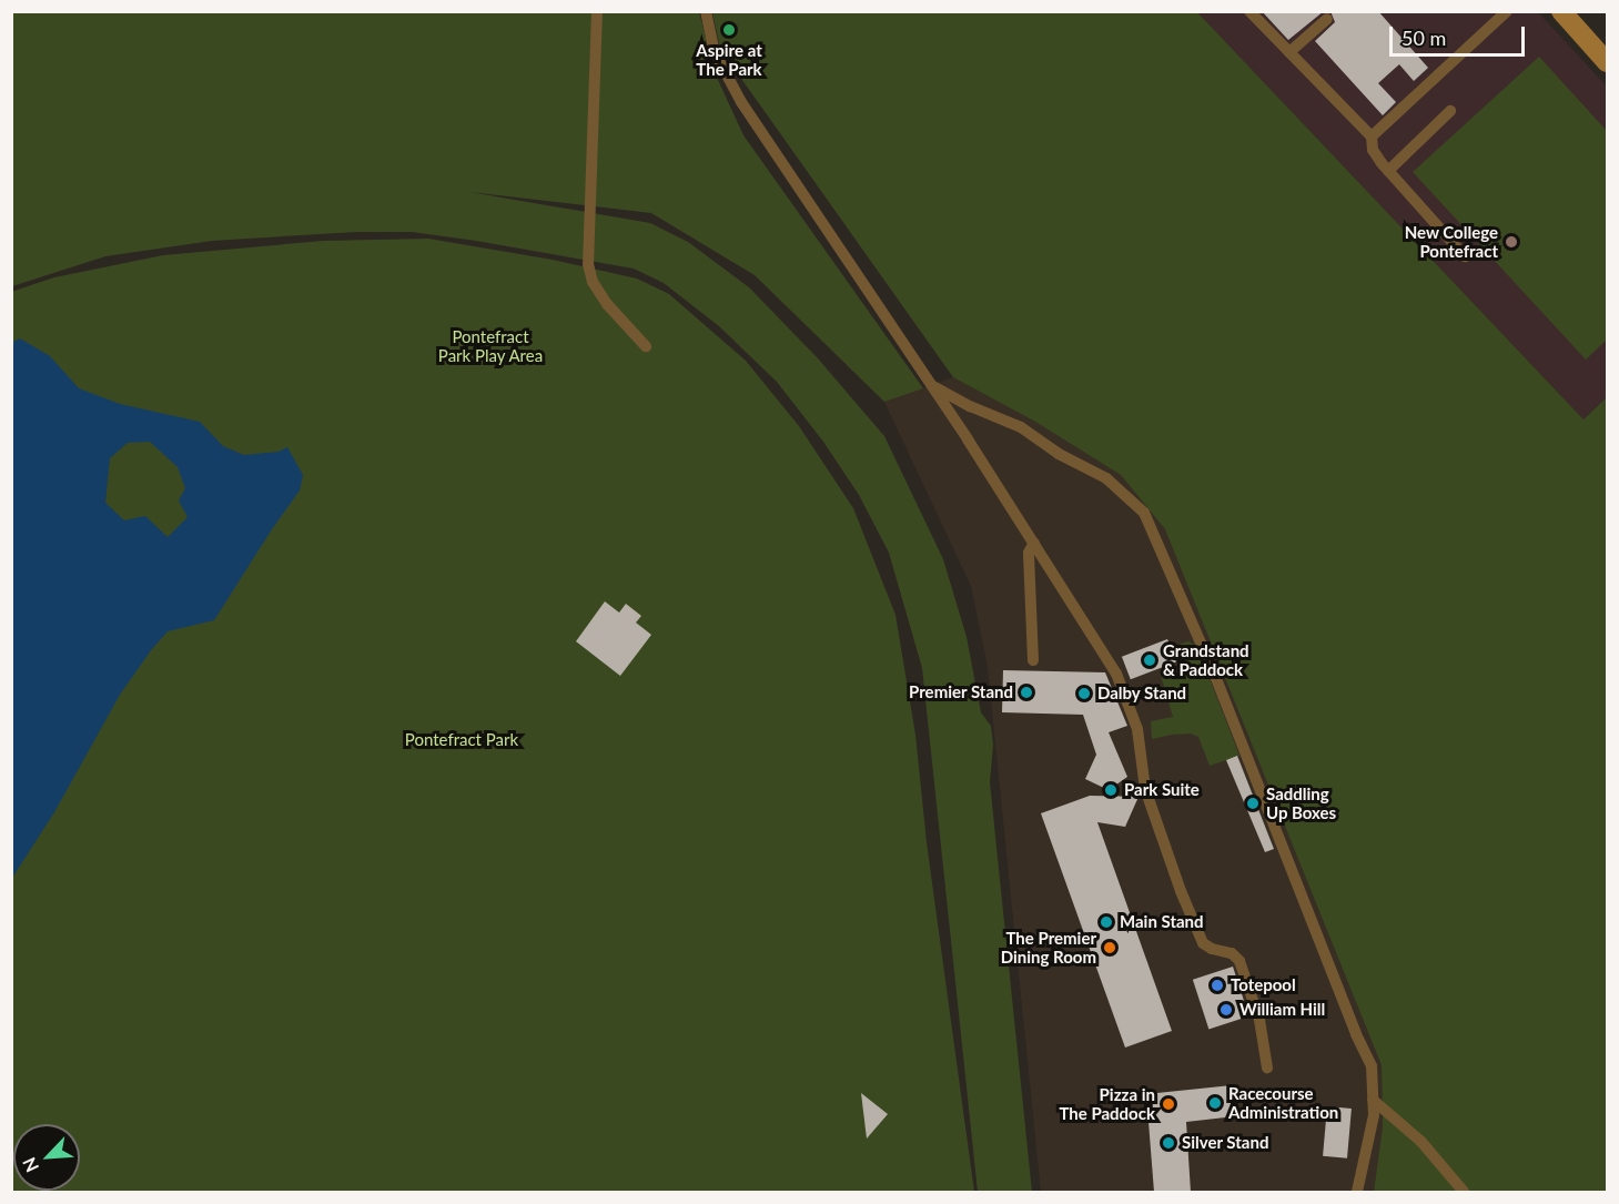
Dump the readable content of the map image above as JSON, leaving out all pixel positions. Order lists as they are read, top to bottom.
{
  "parks": ["Pontefract Park Play Area", "Pontefract Park"],
  "places": [
    "Aspire at The Park",
    "New College Pontefract",
    "Grandstand & Paddock",
    "Premier Stand",
    "Dalby Stand",
    "Park Suite",
    "Saddling Up Boxes",
    "Main Stand",
    "The Premier Dining Room",
    "Totepool",
    "William Hill",
    "Racecourse Administration",
    "Pizza in The Paddock",
    "Silver Stand"
  ],
  "scale_bar": "50 m",
  "north": "bottom left"
}
